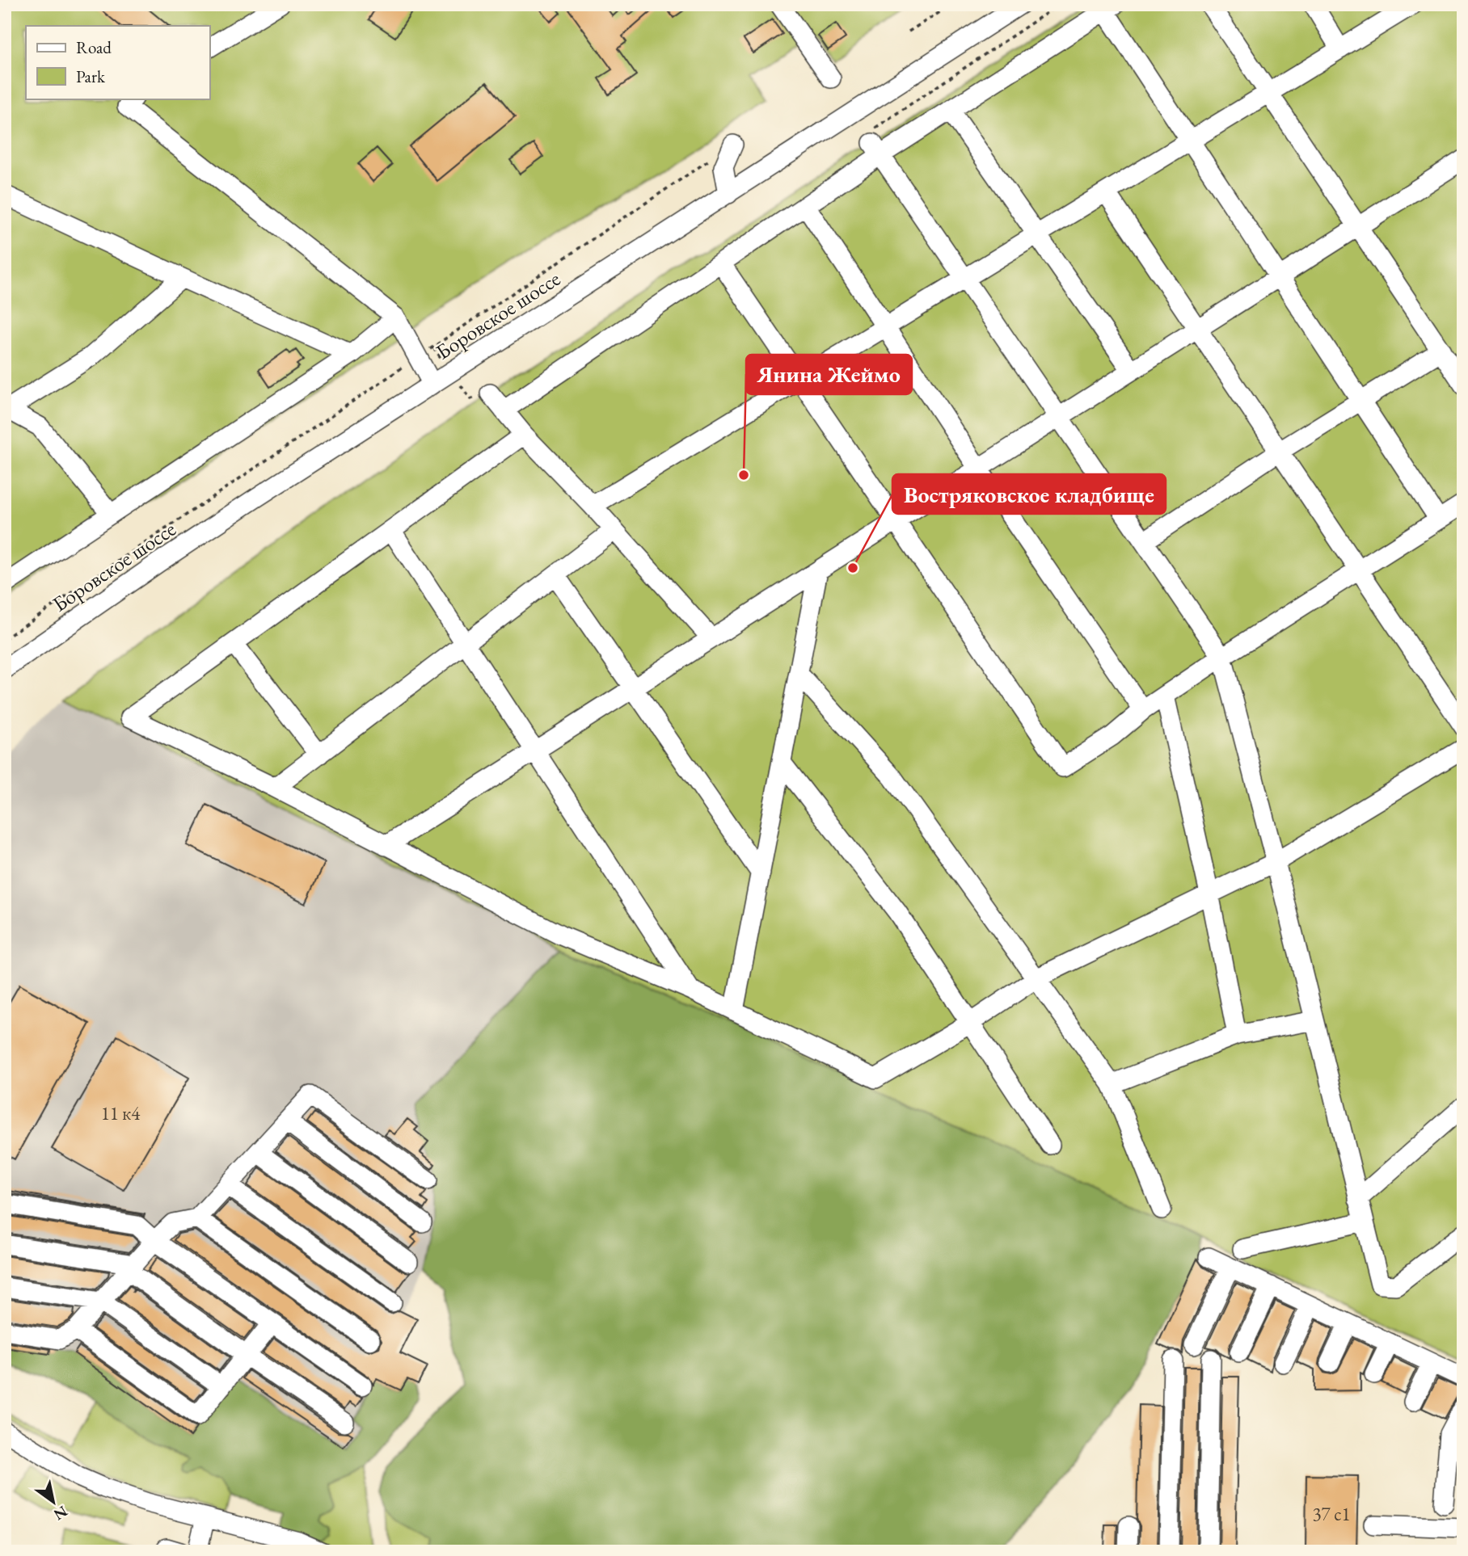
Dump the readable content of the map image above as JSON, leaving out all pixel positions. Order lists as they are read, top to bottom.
{
  "streets": {
    "street": ["Боровское шоссе"]
  },
  "places": ["Янина Жеймо", "Востряковское кладбище"],
  "house_numbers": ["11 к4", "37 с1"],
  "legend": ["Road", "Park"],
  "north": "bottom right"
}
